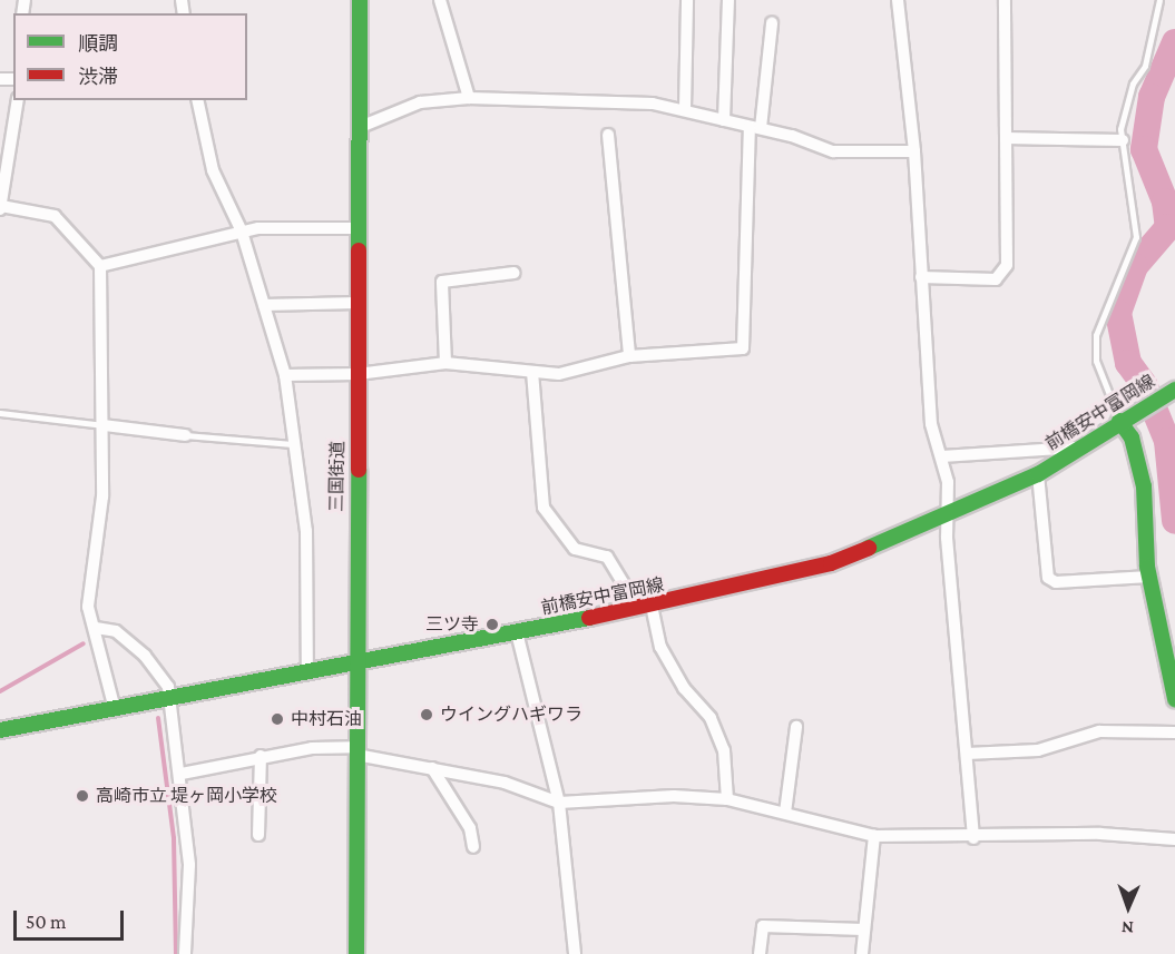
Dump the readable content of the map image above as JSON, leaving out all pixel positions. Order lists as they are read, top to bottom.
{
  "streets": {
    "main road": ["前橋安中富岡線", "三国街道"]
  },
  "crossings": [
    ["前橋安中富岡線", "三国街道"]
  ],
  "places": [
    "三ツ寺",
    "ウイングハギワラ",
    "中村石油",
    "高崎市立 堤ヶ岡小学校"
  ],
  "legend": ["順調", "渋滞"],
  "scale_bar": "50 m",
  "north": "bottom"
}
